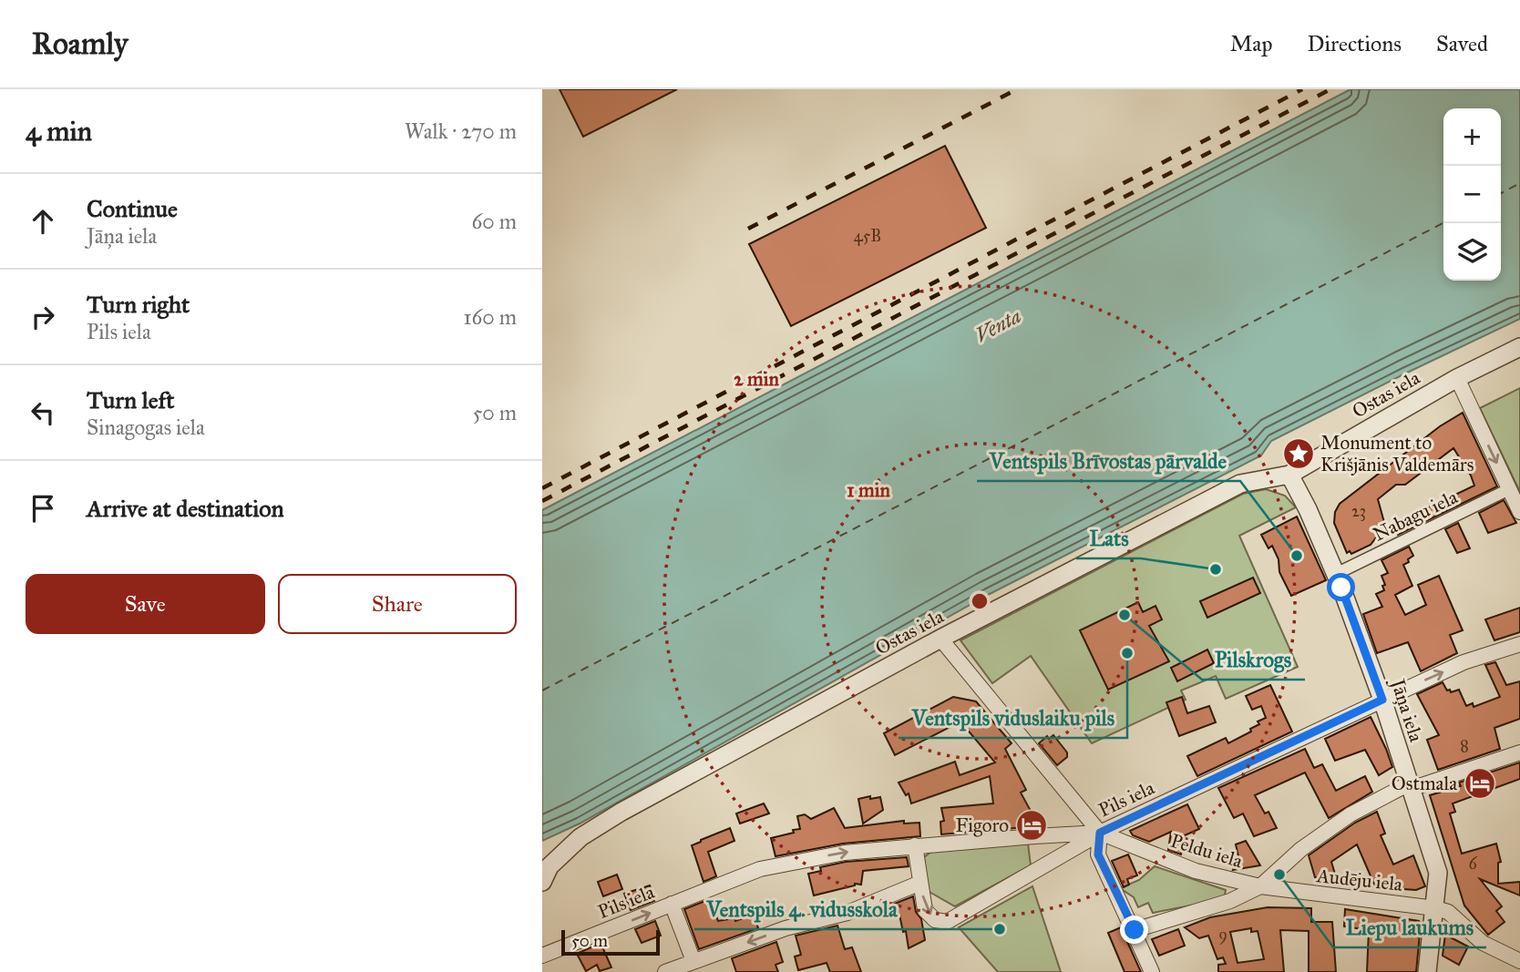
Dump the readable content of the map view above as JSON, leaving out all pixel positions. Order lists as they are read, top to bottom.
{
  "streets": {
    "street": [
      "Ostas iela",
      "Nabagu iela",
      "Jāņa iela",
      "Pils iela",
      "Peldu iela",
      "Audēju iela"
    ]
  },
  "crossings": [
    ["Ostas iela", "Jāņa iela"],
    ["Ostas iela", "Peldu iela"],
    ["Nabagu iela", "Jāņa iela"],
    ["Jāņa iela", "Pils iela"],
    ["Jāņa iela", "Peldu iela"],
    ["Jāņa iela", "Audēju iela"],
    ["Pils iela", "Peldu iela"],
    ["Peldu iela", "Audēju iela"]
  ],
  "water": ["Venta"],
  "places": {
    "place": ["Monument to Krišjānis Valdemārs"],
    "other": [
      "Ventspils Brīvostas pārvalde",
      "Lats",
      "Pilskrogs",
      "Ventspils viduslaiku pils",
      "Liepu laukums",
      "Ventspils 4. vidusskola"
    ],
    "hotel": ["Ostmala", "Figoro"]
  },
  "house_numbers": [
    "45B",
    "23",
    "8",
    "6",
    "9"
  ],
  "scale_bar": "50 m",
  "page": {
    "header": "Roamly",
    "nav": ["Map", "Directions", "Saved"],
    "heading": ["4 min", "Walk · 270 m"],
    "map_buttons": ["+", "−"],
    "list": [
      ["Continue", "Jāņa iela", "60 m"],
      ["Turn right", "Pils iela", "160 m"],
      ["Turn left", "Sinagogas iela", "50 m"],
      "Arrive at destination"
    ],
    "buttons": ["Save", "Share"],
    "scale": "50 m"
  },
  "rings": ["2 min", "1 min"]
}
